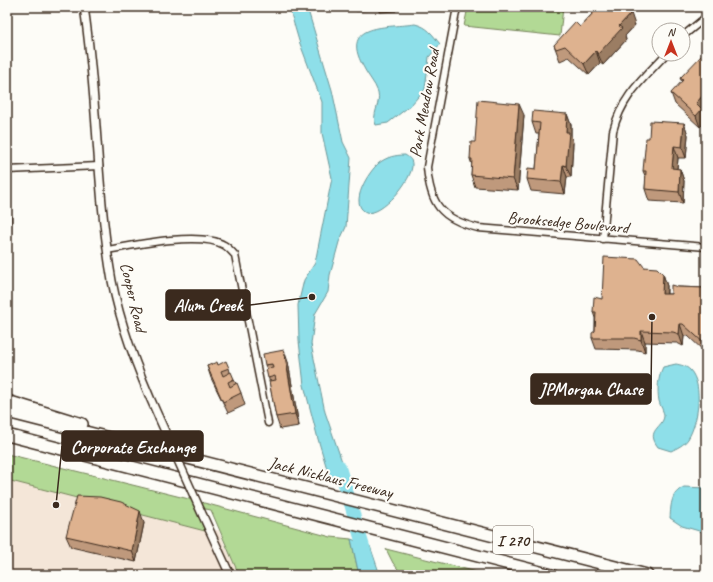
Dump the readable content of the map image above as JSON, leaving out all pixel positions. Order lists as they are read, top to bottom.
{
  "streets": {
    "highway": ["Jack Nicklaus Freeway", "I 270"],
    "street": ["Park Meadow Road", "Brooksedge Boulevard", "Cooper Road"]
  },
  "crossings": [
    ["Park Meadow Road", "Brooksedge Boulevard"]
  ],
  "places": ["Alum Creek", "JPMorgan Chase", "Corporate Exchange"],
  "north": "top"
}
